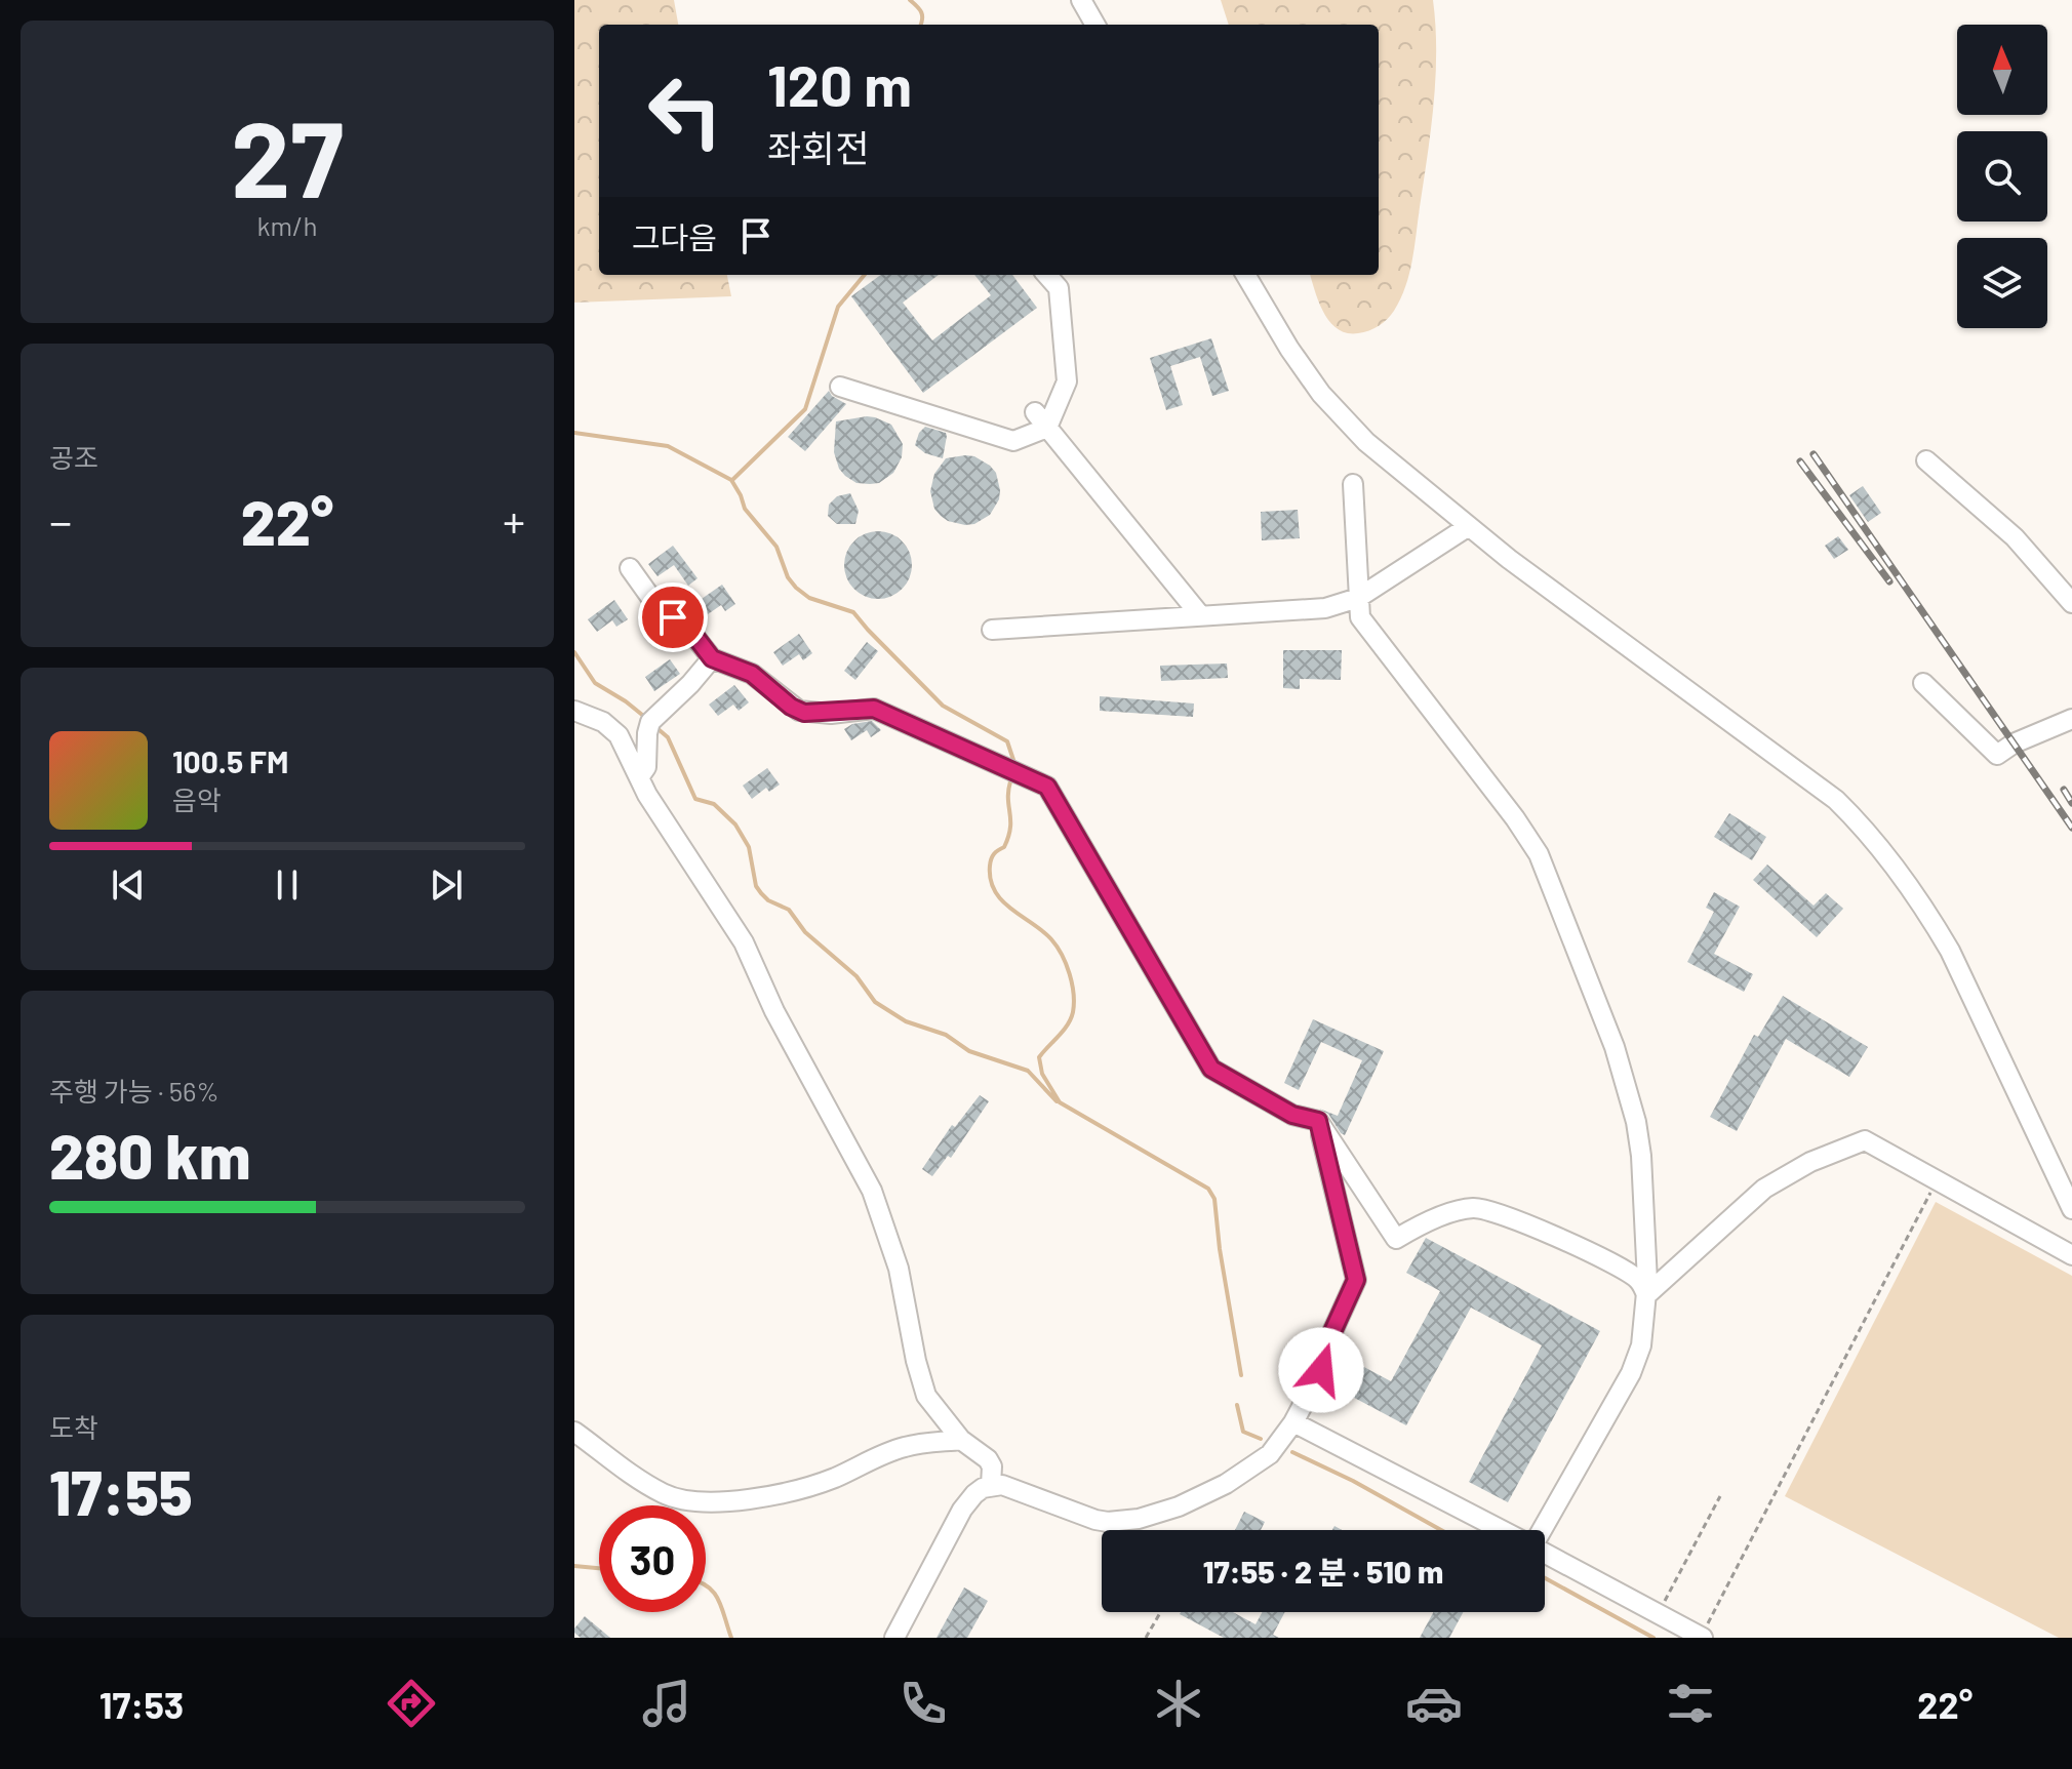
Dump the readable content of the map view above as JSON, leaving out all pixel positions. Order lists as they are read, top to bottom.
{
  "north": "top",
  "page": {
    "tile": [
      ["27", "km/h"],
      "공조",
      ["주행 가능 · 56%", "280 km"],
      ["도착", "17:55"]
    ],
    "turn": ["120 m", "좌회전"],
    "then": "그다음",
    "heat": ["−", "22°", "+"],
    "song": ["100.5 FM", "음악"],
    "limit": "30",
    "trip": "17:55 · 2 분 · 510 m",
    "tabs": ["17:53", "22°"]
  }
}
